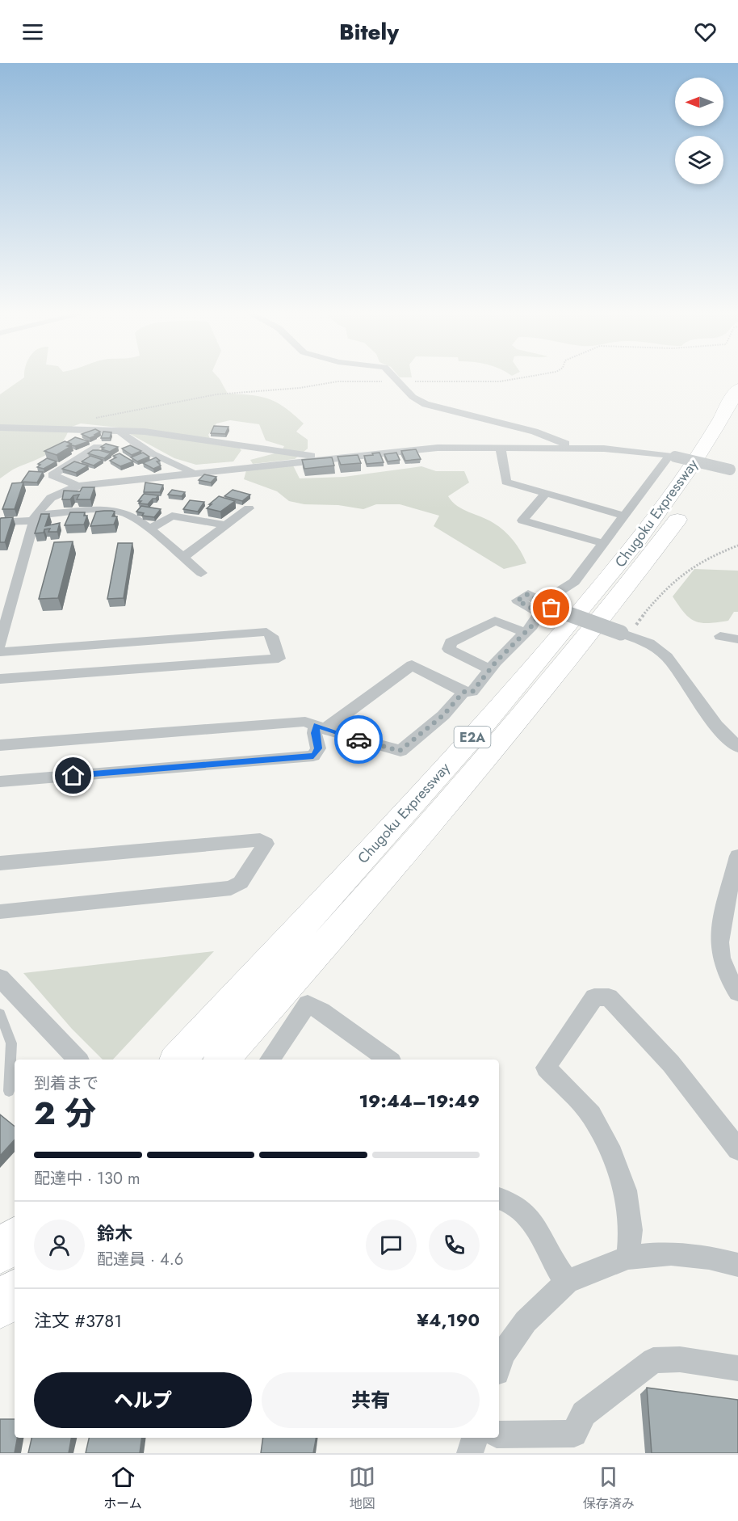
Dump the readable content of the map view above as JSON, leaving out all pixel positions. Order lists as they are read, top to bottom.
{
  "streets": {
    "highway": ["Chugoku Expressway", "E2A"]
  },
  "north": "left",
  "page": {
    "header": "Bitely",
    "heading": ["2 分", "到着まで", "19:44–19:49"],
    "panel": [
      "鈴木",
      "配達員 · 4.6",
      "注文 #3781",
      "¥4,190"
    ],
    "bar": "配達中 · 130 m",
    "buttons": ["ヘルプ", "共有"],
    "tabs": ["ホーム", "地図", "保存済み"]
  }
}
